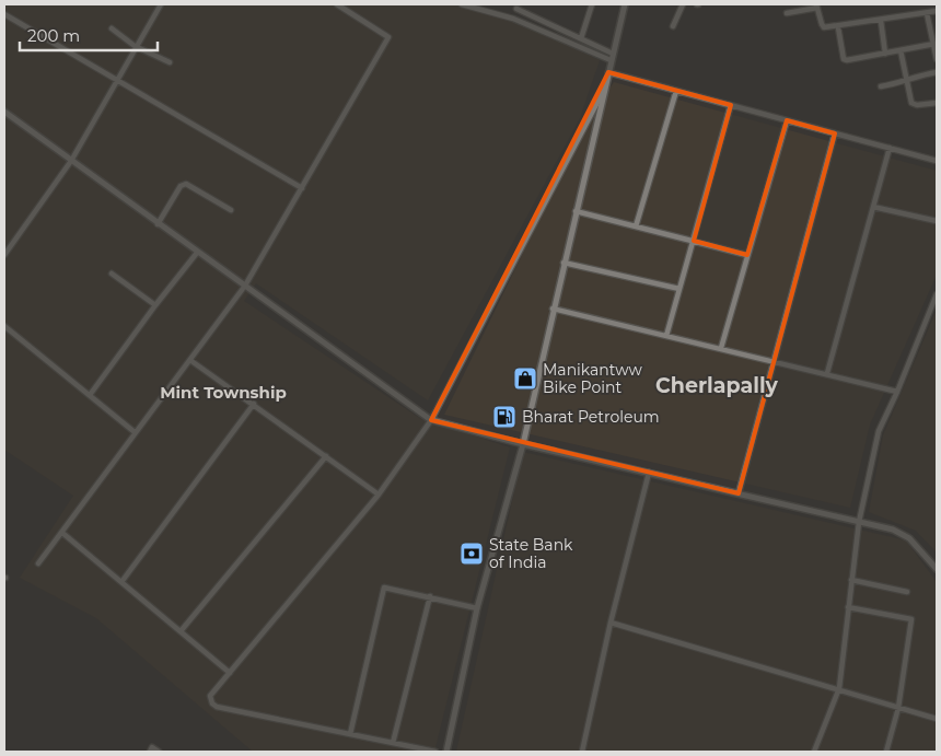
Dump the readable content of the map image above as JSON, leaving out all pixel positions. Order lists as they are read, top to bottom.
{
  "districts": ["Cherlapally", "Mint Township"],
  "places": {
    "shop": ["Manikantww Bike Point"],
    "fuel station": ["Bharat Petroleum"],
    "bank": ["State Bank of India"]
  },
  "scale_bar": "200 m"
}
